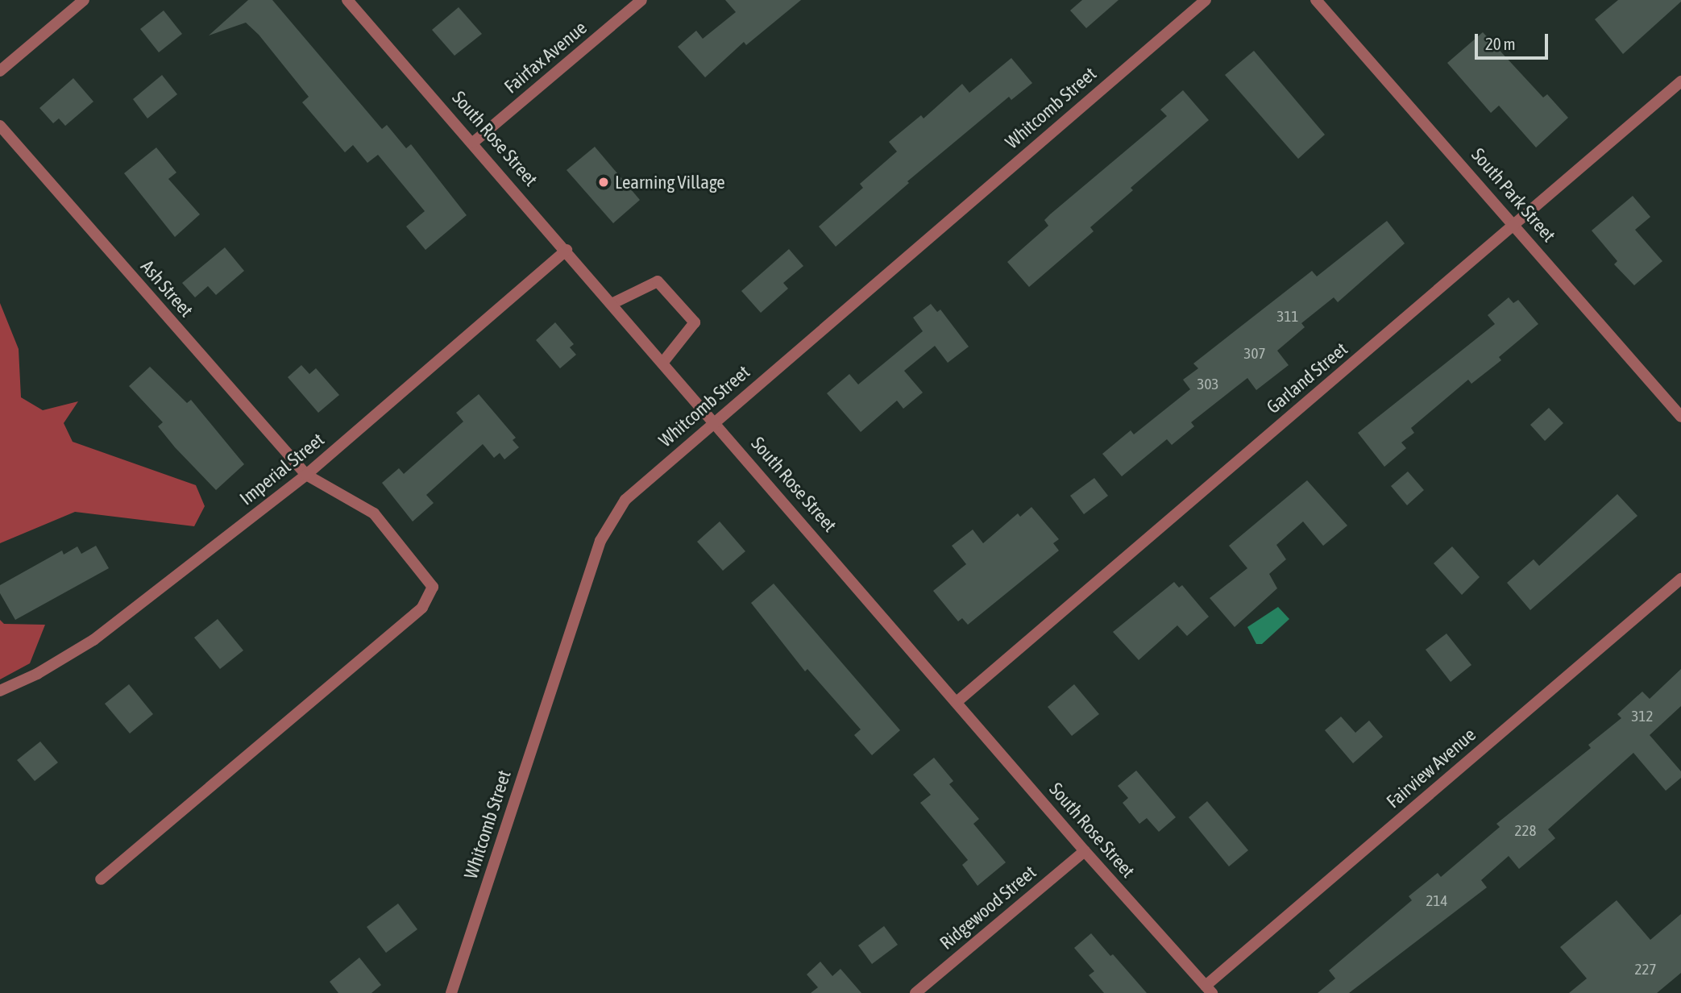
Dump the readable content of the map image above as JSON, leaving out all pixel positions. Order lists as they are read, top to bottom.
{
  "streets": {
    "street": [
      "Fairfax Avenue",
      "Whitcomb Street",
      "South Rose Street",
      "South Park Street",
      "Ash Street",
      "Garland Street",
      "Imperial Street",
      "Fairview Avenue",
      "Ridgewood Street"
    ]
  },
  "crossings": [
    ["Fairfax Avenue", "South Rose Street"],
    ["Whitcomb Street", "South Rose Street"],
    ["South Rose Street", "Garland Street"],
    ["South Rose Street", "Imperial Street"],
    ["South Rose Street", "Fairview Avenue"],
    ["South Rose Street", "Ridgewood Street"],
    ["South Park Street", "Garland Street"],
    ["Ash Street", "Imperial Street"]
  ],
  "places": ["Learning Village"],
  "house_numbers": [
    "311",
    "307",
    "303",
    "312",
    "228",
    "214",
    "227"
  ],
  "scale_bar": "20 m"
}
